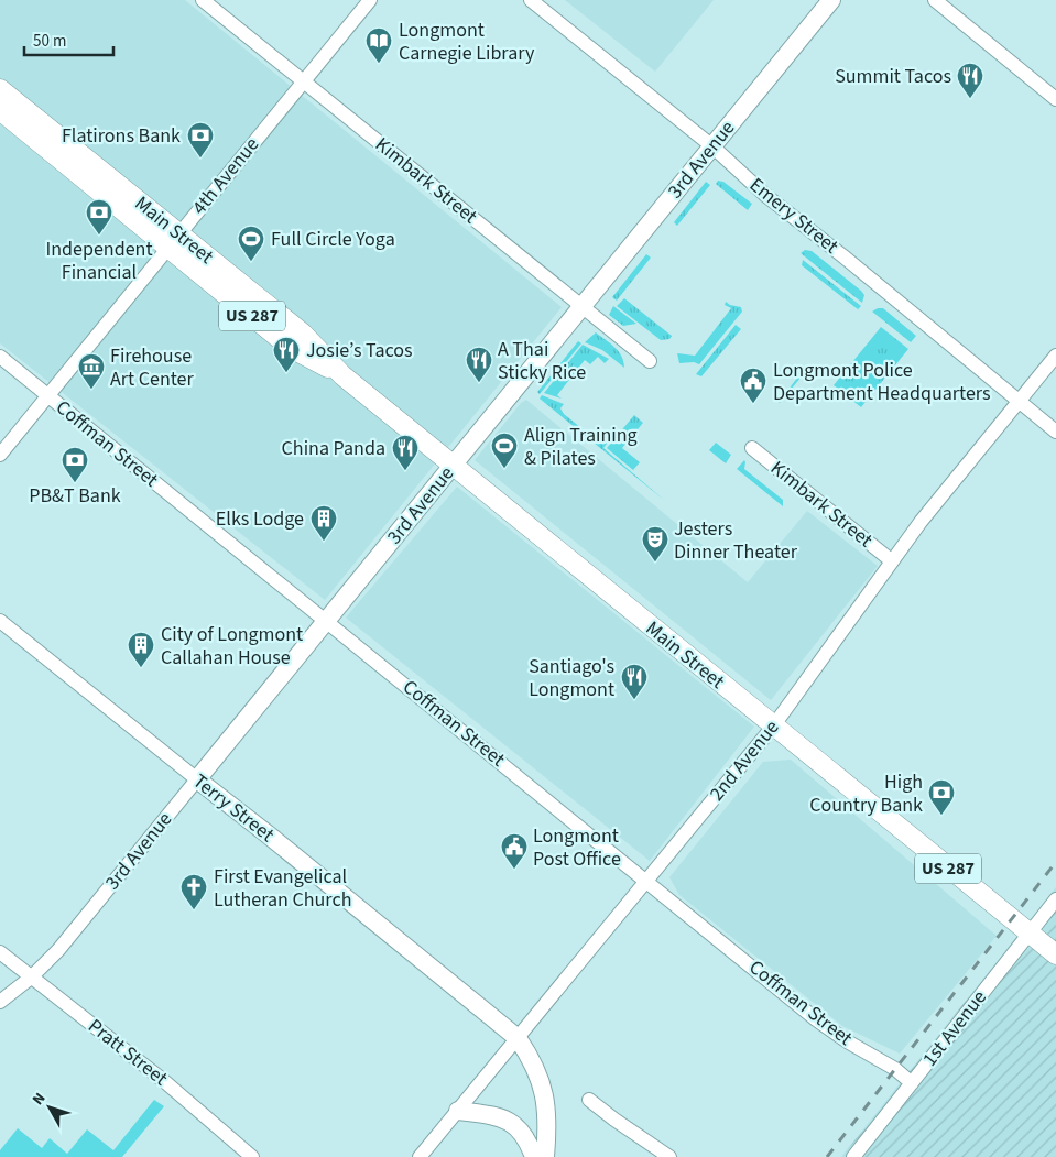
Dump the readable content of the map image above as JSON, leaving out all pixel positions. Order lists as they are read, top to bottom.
{
  "streets": {
    "highway": ["Main Street", "US 287"],
    "main road": ["3rd Avenue", "Terry Street"],
    "street": [
      "4th Avenue",
      "Kimbark Street",
      "Emery Street",
      "Coffman Street",
      "2nd Avenue",
      "1st Avenue",
      "Pratt Street"
    ]
  },
  "crossings": [
    ["3rd Avenue", "Kimbark Street"],
    ["3rd Avenue", "Emery Street"],
    ["3rd Avenue", "Main Street"],
    ["3rd Avenue", "Coffman Street"],
    ["3rd Avenue", "Terry Street"],
    ["3rd Avenue", "Pratt Street"],
    ["4th Avenue", "Kimbark Street"],
    ["4th Avenue", "Main Street"],
    ["4th Avenue", "Coffman Street"],
    ["Kimbark Street", "2nd Avenue"],
    ["Emery Street", "2nd Avenue"],
    ["Main Street", "US 287"],
    ["Main Street", "2nd Avenue"],
    ["Main Street", "1st Avenue"],
    ["US 287", "1st Avenue"],
    ["Coffman Street", "2nd Avenue"],
    ["Coffman Street", "1st Avenue"],
    ["2nd Avenue", "Terry Street"]
  ],
  "places": {
    "library": ["Longmont Carnegie Library"],
    "restaurant": [
      "Summit Tacos",
      "Josie’s Tacos",
      "A Thai Sticky Rice",
      "China Panda",
      "Santiago's Longmont"
    ],
    "bank": [
      "Flatirons Bank",
      "Independent Financial",
      "PB&T Bank",
      "High Country Bank"
    ],
    "sports": ["Full Circle Yoga", "Align Training & Pilates"],
    "museum": ["Firehouse Art Center"],
    "public building": ["Longmont Police Department Headquarters", "Longmont Post Office"],
    "building": ["Elks Lodge", "City of Longmont Callahan House"],
    "theatre": ["Jesters Dinner Theater"],
    "church": ["First Evangelical Lutheran Church"]
  },
  "scale_bar": "50 m",
  "north": "top left"
}
